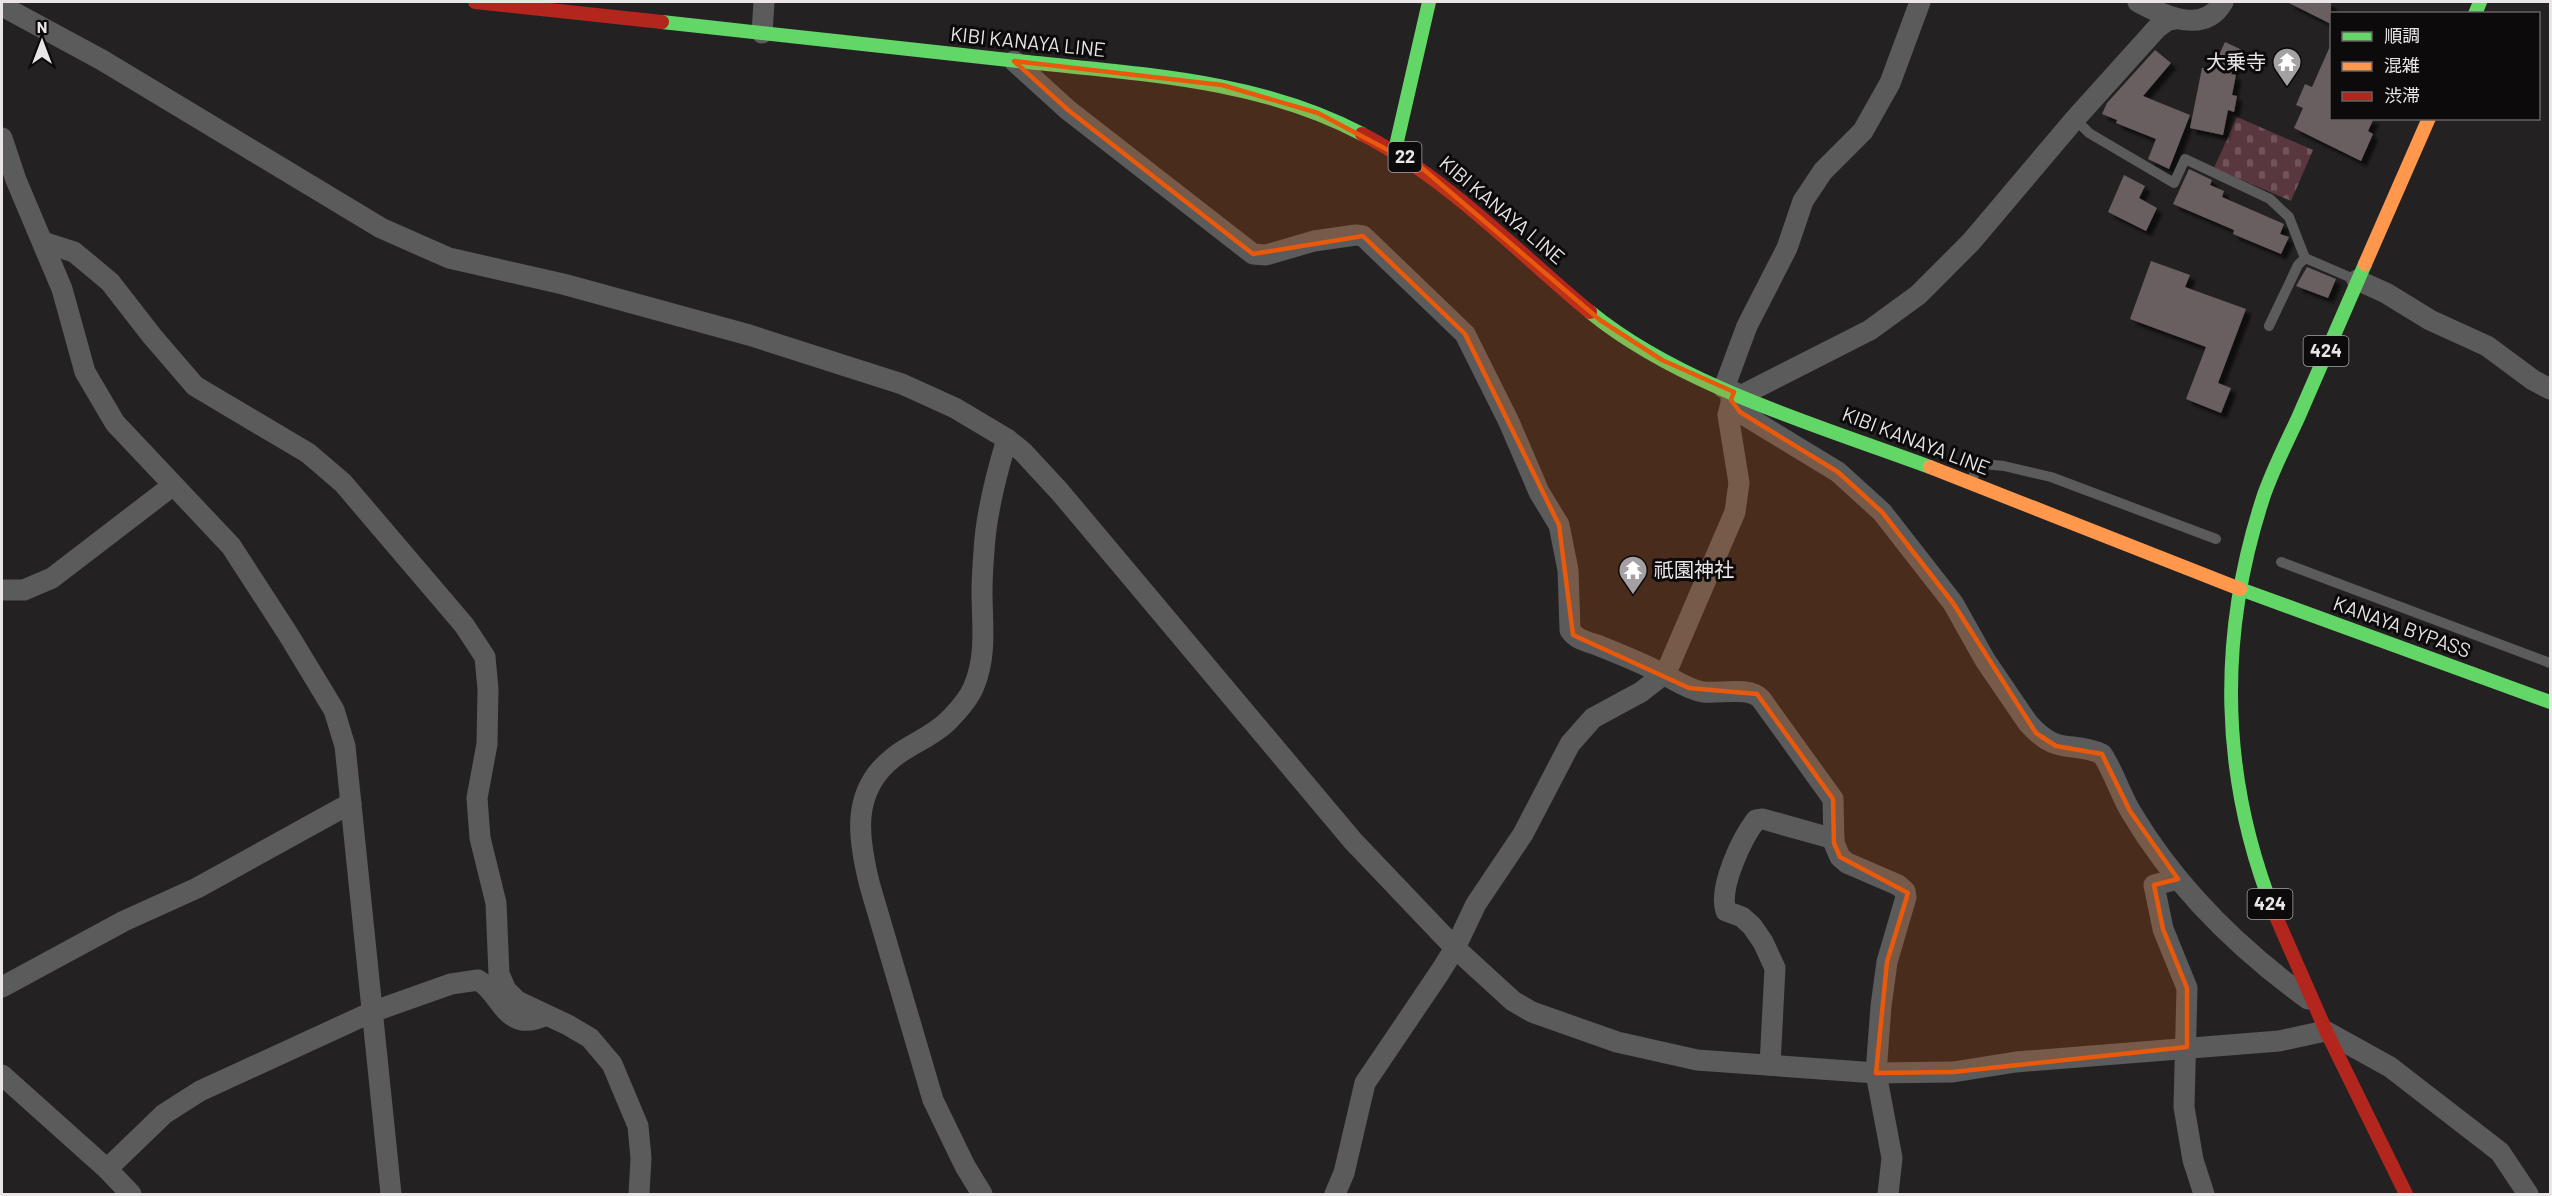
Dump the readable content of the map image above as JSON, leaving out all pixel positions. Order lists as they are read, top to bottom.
{
  "streets": {
    "main road": [
      "KIBI KANAYA LINE",
      "22",
      "424",
      "KANAYA BYPASS"
    ]
  },
  "crossings": [
    ["KIBI KANAYA LINE", "424"],
    ["KIBI KANAYA LINE", "KANAYA BYPASS"],
    ["424", "KANAYA BYPASS"]
  ],
  "places": {
    "temple": ["大乗寺", "祇園神社"]
  },
  "legend": ["順調", "混雑", "渋滞"],
  "north": "top"
}
